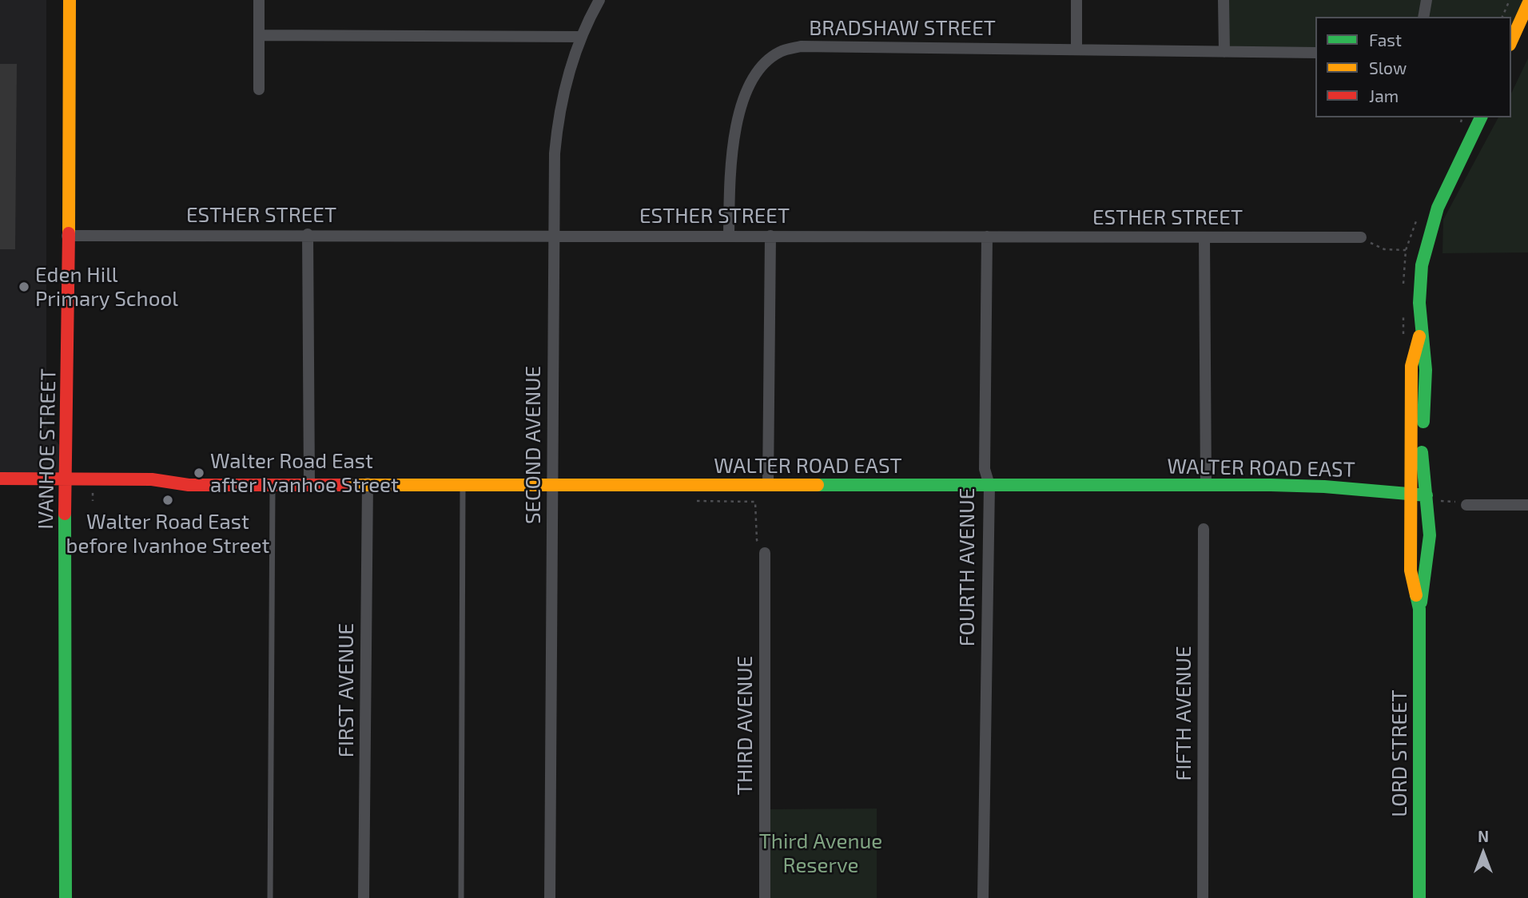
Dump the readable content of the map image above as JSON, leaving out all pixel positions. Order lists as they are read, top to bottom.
{
  "streets": {
    "main road": ["IVANHOE STREET", "WALTER ROAD EAST", "LORD STREET"],
    "street": [
      "BRADSHAW STREET",
      "ESTHER STREET",
      "SECOND AVENUE",
      "FOURTH AVENUE",
      "FIRST AVENUE",
      "FIFTH AVENUE",
      "THIRD AVENUE"
    ]
  },
  "crossings": [
    ["BRADSHAW STREET", "ESTHER STREET"],
    ["ESTHER STREET", "SECOND AVENUE"],
    ["ESTHER STREET", "IVANHOE STREET"],
    ["ESTHER STREET", "FOURTH AVENUE"],
    ["SECOND AVENUE", "WALTER ROAD EAST"],
    ["IVANHOE STREET", "WALTER ROAD EAST"],
    ["WALTER ROAD EAST", "FOURTH AVENUE"],
    ["WALTER ROAD EAST", "FIRST AVENUE"],
    ["WALTER ROAD EAST", "LORD STREET"]
  ],
  "parks": ["Third Avenue Reserve"],
  "places": ["Eden Hill Primary School", "Walter Road East after Ivanhoe Street", "Walter Road East before Ivanhoe Street"],
  "legend": ["Fast", "Slow", "Jam"],
  "north": "top"
}
